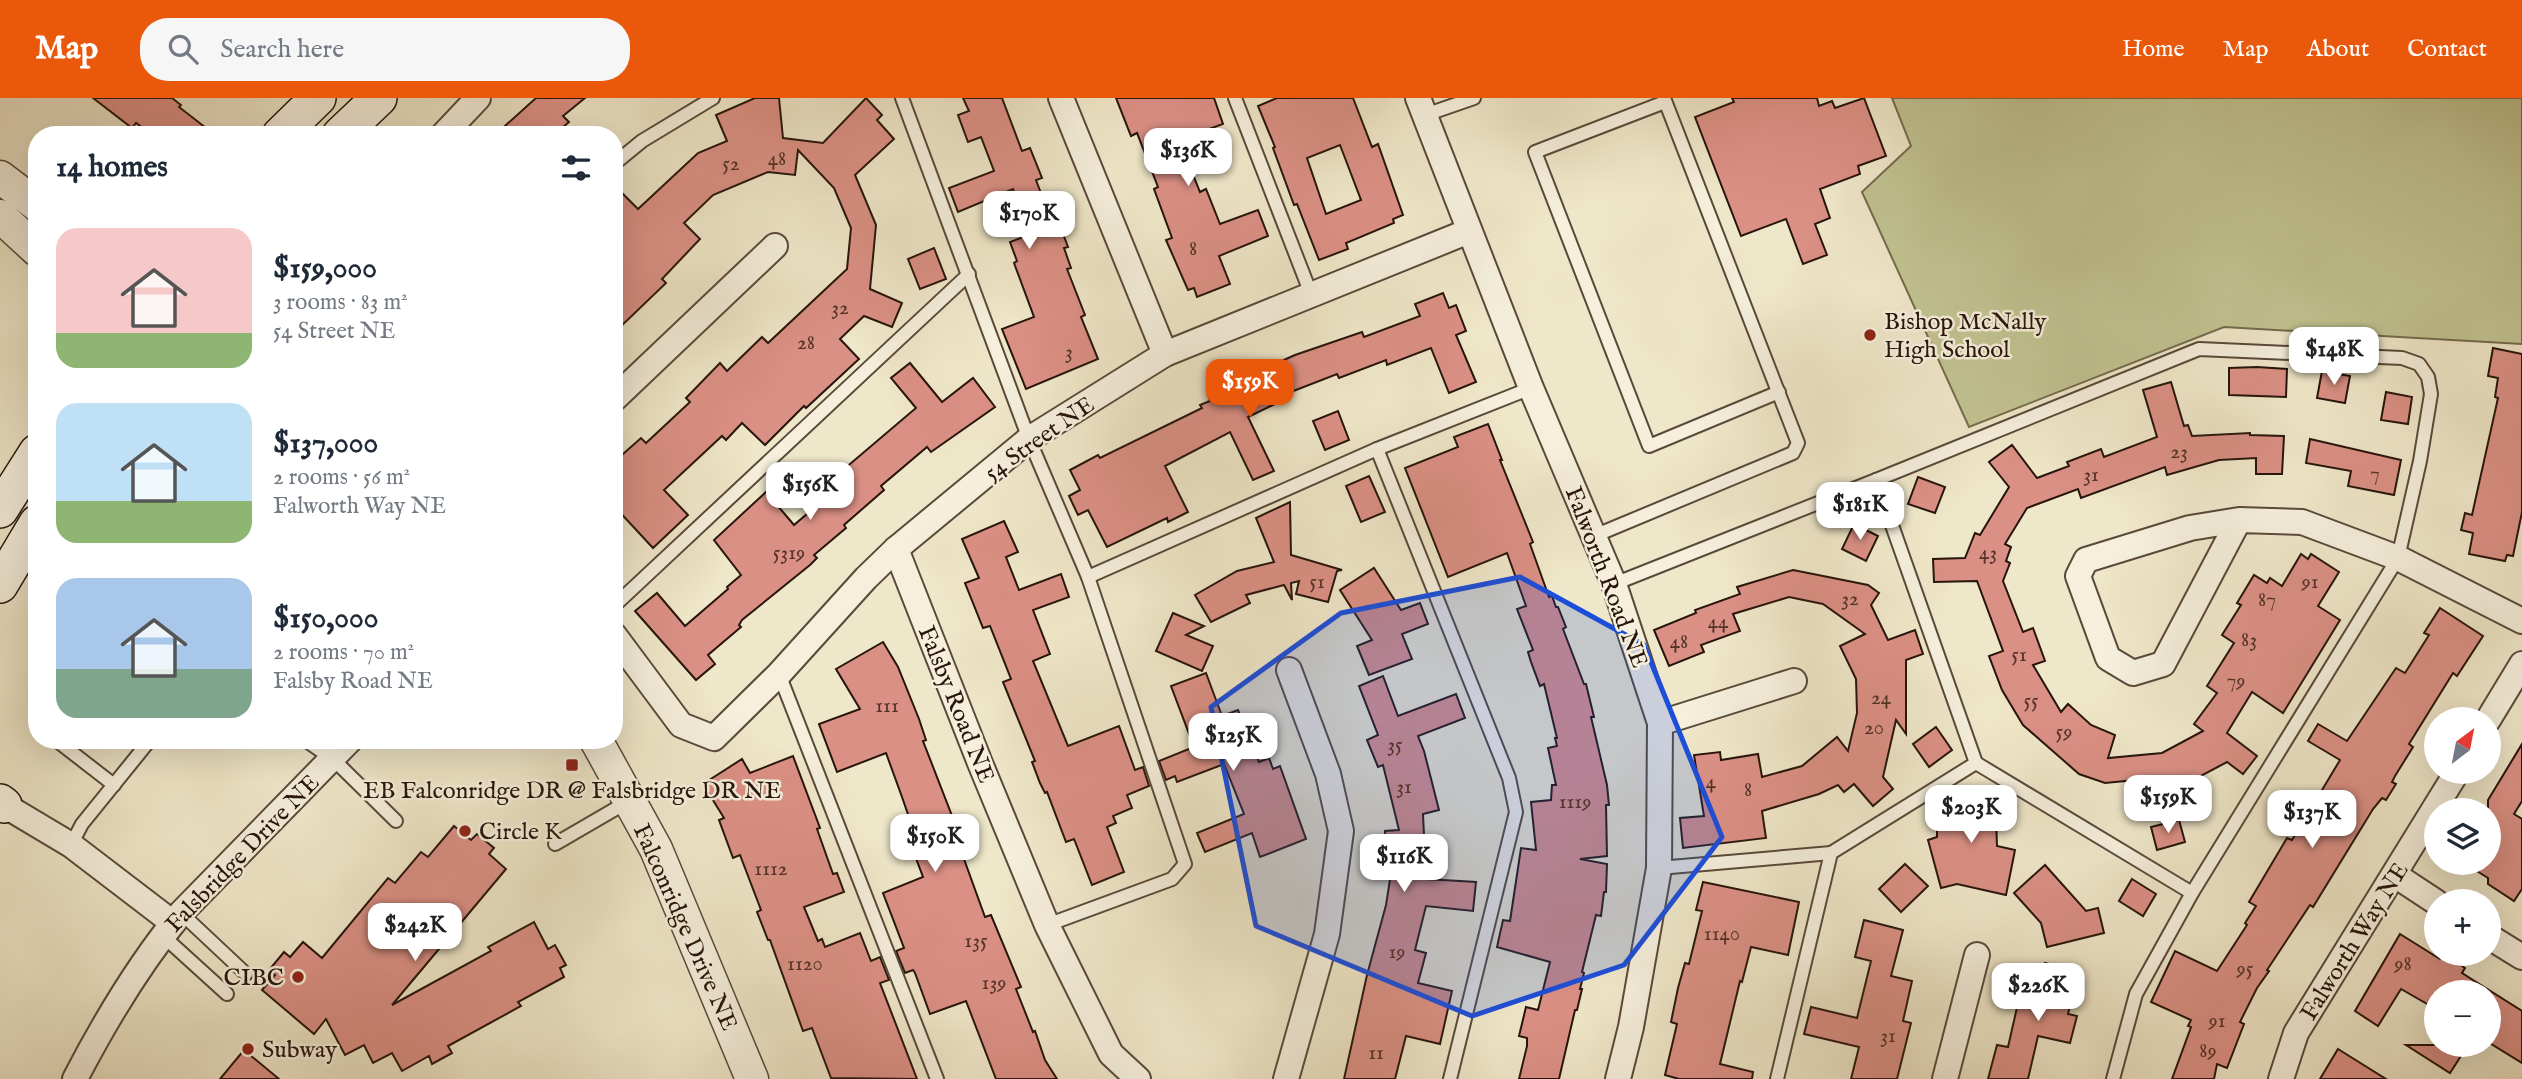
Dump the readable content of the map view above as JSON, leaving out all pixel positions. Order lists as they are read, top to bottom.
{
  "streets": {
    "street": [
      "54 Street NE",
      "Falworth Road NE",
      "Falsby Road NE",
      "Falsbridge Drive NE",
      "Falconridge Drive NE",
      "Falworth Way NE"
    ]
  },
  "crossings": [
    ["54 Street NE", "Falworth Road NE"],
    ["54 Street NE", "Falsby Road NE"]
  ],
  "places": {
    "other": [
      "Bishop McNally High School",
      "Circle K",
      "CIBC",
      "Subway"
    ],
    "transit": ["EB Falconridge DR @ Falsbridge DR NE"]
  },
  "house_numbers": [
    "48",
    "52",
    "8",
    "32",
    "28",
    "3",
    "23",
    "7",
    "31",
    "5319",
    "43",
    "51",
    "91",
    "32",
    "87",
    "44",
    "83",
    "48",
    "51",
    "79",
    "24",
    "55",
    "111",
    "20",
    "59",
    "35",
    "4",
    "31",
    "8",
    "1119",
    "1112",
    "1140",
    "135",
    "19",
    "1120",
    "98",
    "95",
    "139",
    "91",
    "31",
    "89",
    "11"
  ],
  "north": "top right",
  "page": {
    "header": "Map",
    "search": "Search here",
    "nav": [
      "Home",
      "Map",
      "About",
      "Contact"
    ],
    "heading": "14 homes",
    "price": [
      "$136K",
      "$170K",
      "$148K",
      "$159K",
      "$156K",
      "$181K",
      "$125K",
      "$159K",
      "$203K",
      "$137K",
      "$150K",
      "$116K",
      "$242K",
      "$226K"
    ],
    "list": [
      {
        "name": "$159,000",
        "note": "3 rooms · 83 m² · 54 Street NE"
      },
      {
        "name": "$137,000",
        "note": "2 rooms · 56 m² · Falworth Way NE"
      },
      {
        "name": "$150,000",
        "note": "2 rooms · 70 m² · Falsby Road NE"
      }
    ],
    "map_buttons": ["+", "−"]
  }
}
